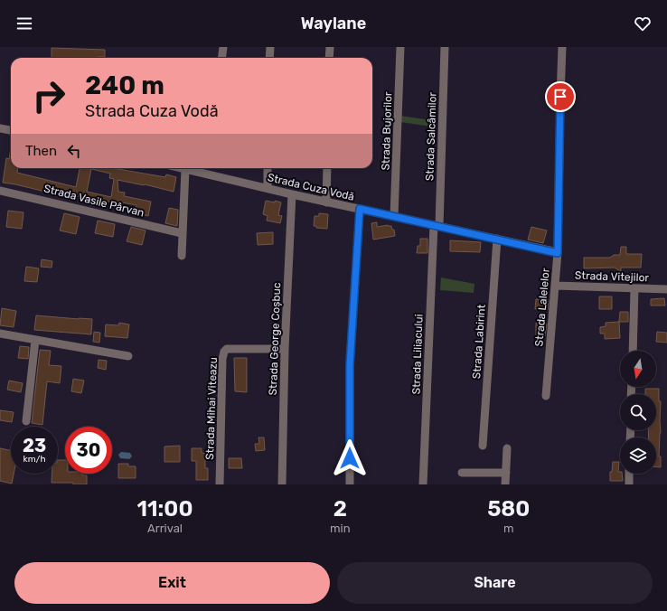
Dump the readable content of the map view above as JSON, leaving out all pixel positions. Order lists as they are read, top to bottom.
{
  "streets": {
    "street": [
      "Strada Bujorilor",
      "Strada Salcâmilor",
      "Strada Cuza Vodă",
      "Strada Vasile Pârvan",
      "Strada Vitejilor",
      "Strada Lalelelor",
      "Strada George Coșbuc",
      "Strada Labirint",
      "Strada Liliacului",
      "Strada Mihai Viteazu"
    ]
  },
  "crossings": [
    ["Strada Bujorilor", "Strada Cuza Vodă"],
    ["Strada Salcâmilor", "Strada Cuza Vodă"],
    ["Strada Salcâmilor", "Strada Liliacului"],
    ["Strada Cuza Vodă", "Strada Lalelelor"],
    ["Strada Cuza Vodă", "Strada George Coșbuc"],
    ["Strada Cuza Vodă", "Strada Labirint"],
    ["Strada Cuza Vodă", "Strada Liliacului"],
    ["Strada Vitejilor", "Strada Lalelelor"],
    ["Strada George Coșbuc", "Strada Mihai Viteazu"]
  ],
  "north": "bottom",
  "page": {
    "header": "Waylane",
    "turn": ["240 m", "Strada Cuza Vodă"],
    "then": "Then",
    "speed": "23 km/h",
    "limit": "30",
    "eta": [
      "11:00",
      "Arrival",
      "2",
      "min",
      "580",
      "m"
    ],
    "buttons": ["Exit", "Share"]
  }
}
